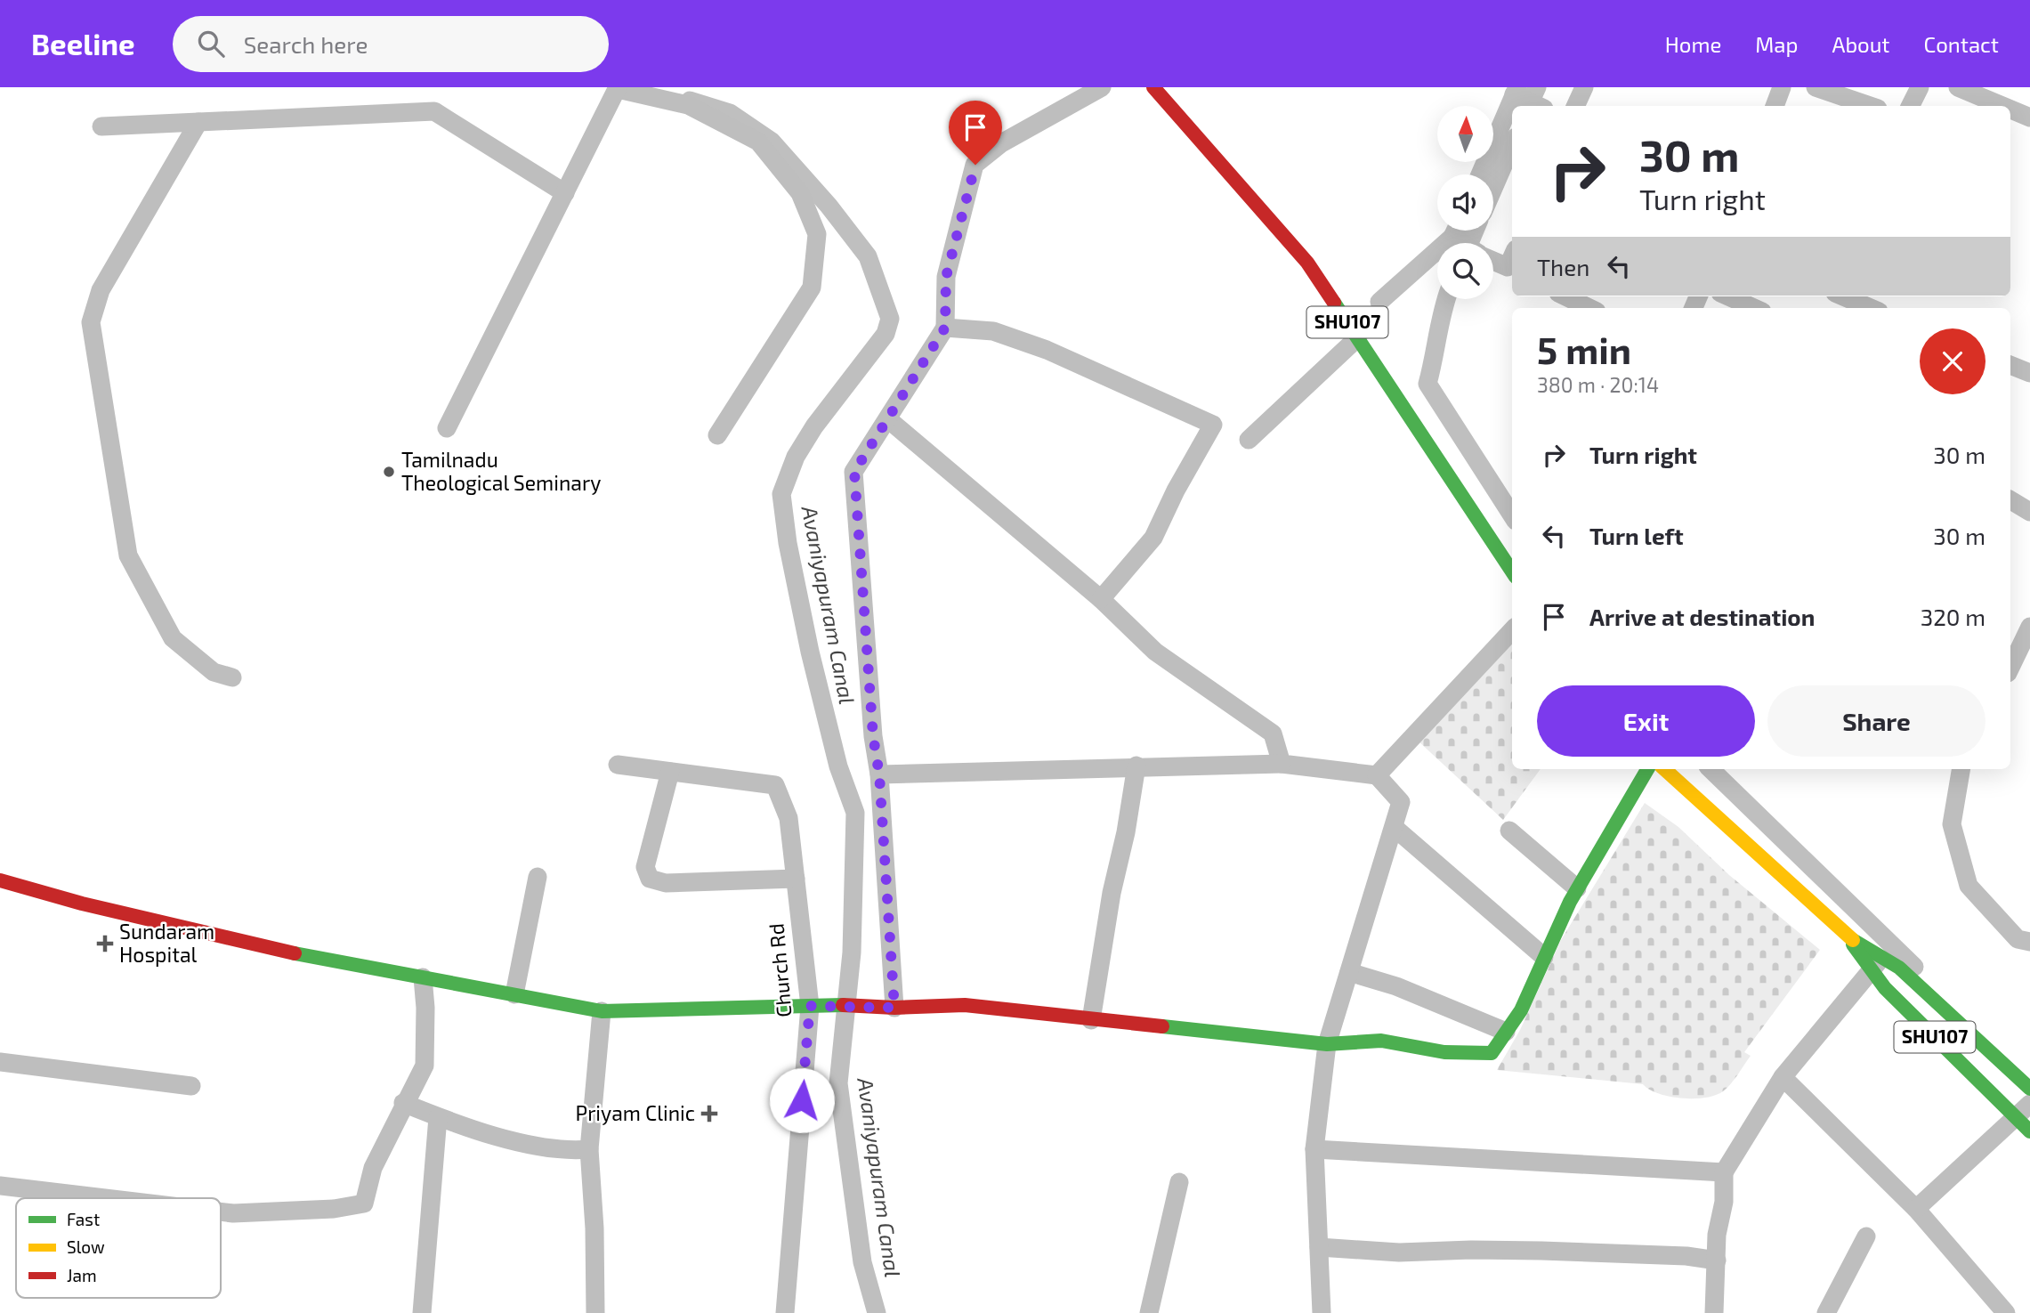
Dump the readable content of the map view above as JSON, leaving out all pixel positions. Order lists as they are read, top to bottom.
{
  "streets": {
    "street": ["SHU107", "Church Rd"]
  },
  "water": ["Avaniyapuram Canal"],
  "places": {
    "other": ["Tamilnadu Theological Seminary"],
    "health": ["Sundaram Hospital", "Priyam Clinic"]
  },
  "legend": ["Fast", "Slow", "Jam"],
  "north": "top",
  "page": {
    "header": "Beeline",
    "search": "Search here",
    "nav": [
      "Home",
      "Map",
      "About",
      "Contact"
    ],
    "turn": ["30 m", "Turn right"],
    "then": "Then",
    "heading": ["5 min", "380 m · 20:14"],
    "list": [
      {
        "name": "Turn right",
        "value": "30 m"
      },
      {
        "name": "Turn left",
        "value": "30 m"
      },
      {
        "name": "Arrive at destination",
        "value": "320 m"
      }
    ],
    "buttons": ["Exit", "Share"]
  }
}
